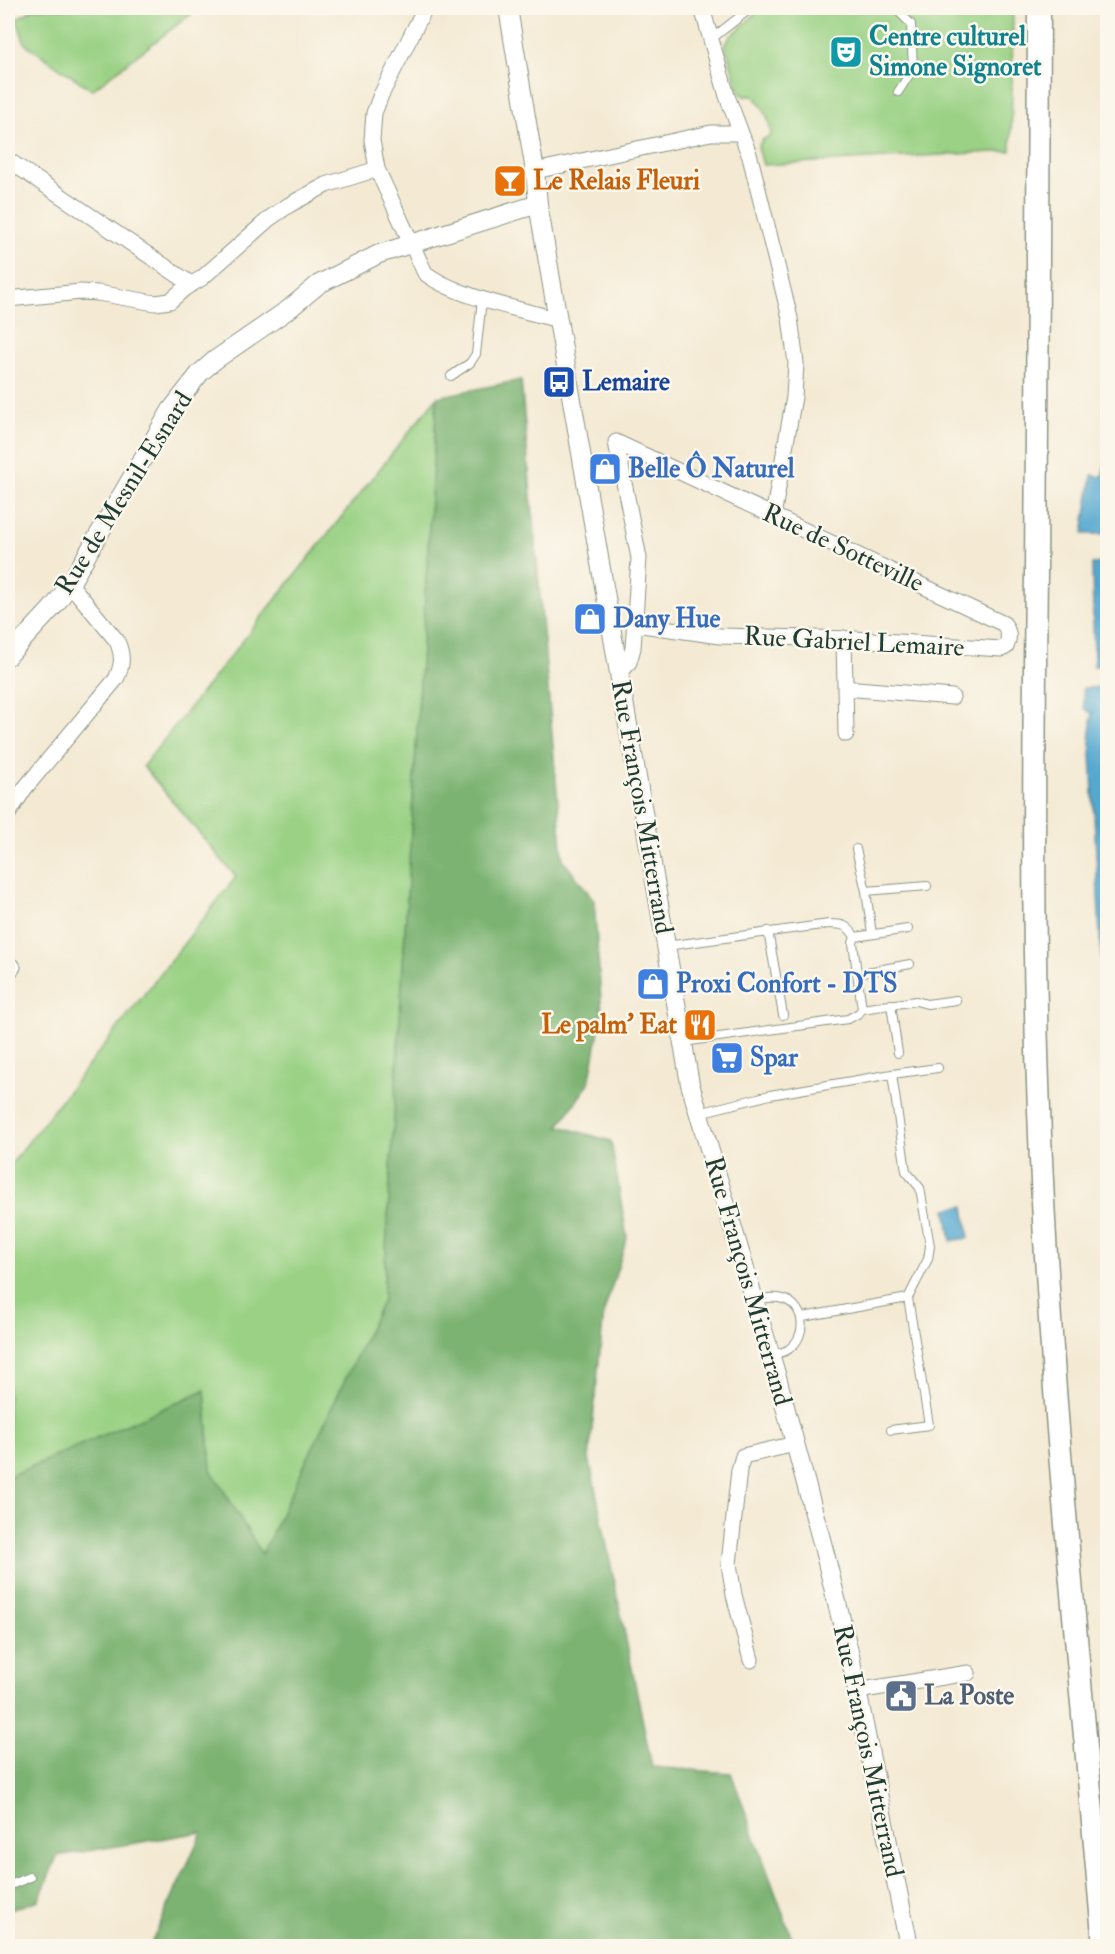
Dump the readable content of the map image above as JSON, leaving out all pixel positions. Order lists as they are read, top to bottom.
{
  "streets": {
    "street": [
      "Rue de Mesnil-Esnard",
      "Rue de Sotteville",
      "Rue Gabriel Lemaire",
      "Rue François Mitterrand"
    ]
  },
  "crossings": [
    ["Rue de Mesnil-Esnard", "Rue François Mitterrand"],
    ["Rue de Sotteville", "Rue Gabriel Lemaire"]
  ],
  "places": {
    "theatre": ["Centre culturel Simone Signoret"],
    "bar": ["Le Relais Fleuri"],
    "bus stop": ["Lemaire"],
    "shop": ["Belle Ô Naturel", "Dany Hue", "Proxi Confort - DTS"],
    "restaurant": ["Le palm' Eat"],
    "supermarket": ["Spar"],
    "public building": ["La Poste"]
  }
}
